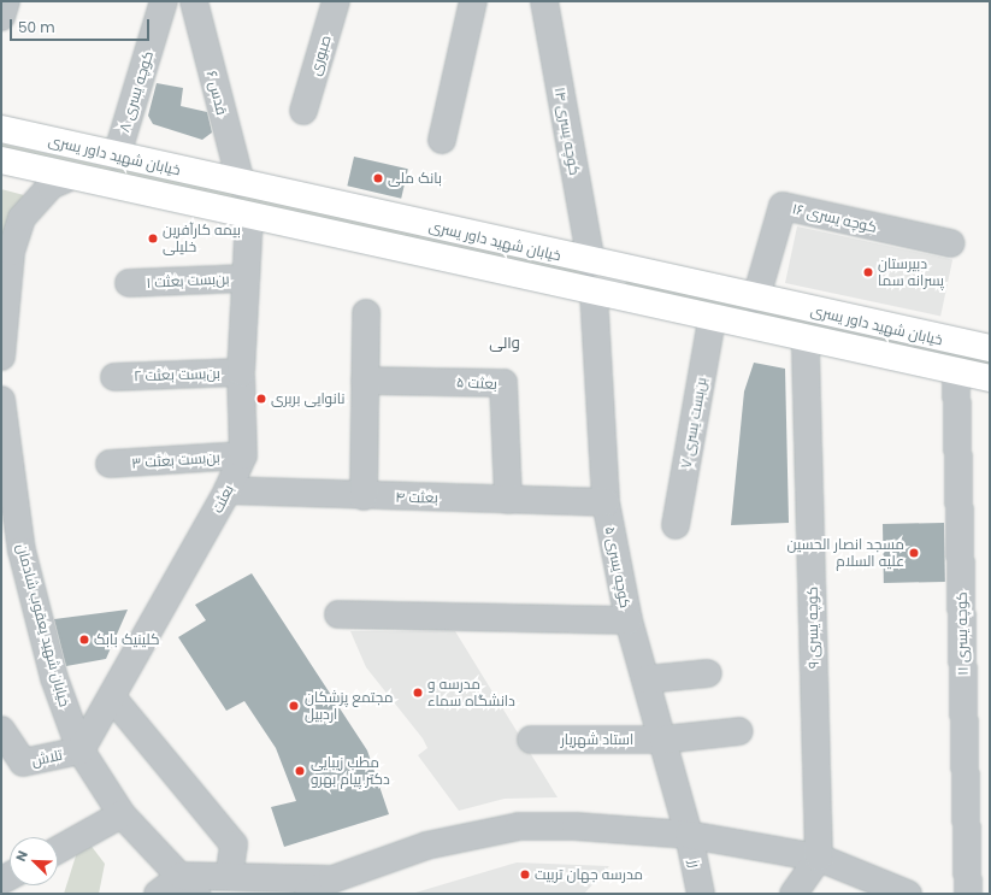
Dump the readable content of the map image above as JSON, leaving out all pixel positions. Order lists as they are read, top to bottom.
{
  "streets": {
    "main road": ["خیابان شهید داور یسری"],
    "street": [
      "صبوری",
      "کوچه یسری ۸",
      "قدس ۶",
      "کوچه یسری ۱۴",
      "کوچه یسری ۱۶",
      "بن‌بست بعثت ۱",
      "بن‌بست بعثت ۲",
      "بعثت ۵",
      "بن‌بست یسری ۷",
      "بن‌بست بعثت ۳",
      "بعثت ۴",
      "بعثت",
      "کوچه یسری ۵",
      "خیابان شهید یعقوب شادمان",
      "کوچه یسری ۹",
      "کوچه یسری ۱۱",
      "استاد شهریار",
      "تلاش",
      "رز"
    ]
  },
  "crossings": [
    ["کوچه یسری ۸", "خیابان شهید داور یسری"],
    ["قدس ۶", "خیابان شهید داور یسری"],
    ["کوچه یسری ۱۴", "خیابان شهید داور یسری"],
    ["خیابان شهید داور یسری", "کوچه یسری ۱۶"],
    ["خیابان شهید داور یسری", "بن‌بست یسری ۷"],
    ["خیابان شهید داور یسری", "بعثت"],
    ["خیابان شهید داور یسری", "کوچه یسری ۵"],
    ["خیابان شهید داور یسری", "کوچه یسری ۹"],
    ["خیابان شهید داور یسری", "کوچه یسری ۱۱"],
    ["بن‌بست بعثت ۱", "بعثت"],
    ["بن‌بست بعثت ۲", "بعثت"],
    ["بعثت ۵", "بعثت ۴"],
    ["بن‌بست بعثت ۳", "بعثت"],
    ["بعثت ۴", "بعثت"],
    ["بعثت ۴", "کوچه یسری ۵"],
    ["بعثت", "خیابان شهید یعقوب شادمان"],
    ["بعثت", "تلاش"],
    ["کوچه یسری ۵", "استاد شهریار"],
    ["کوچه یسری ۵", "رز"],
    ["خیابان شهید یعقوب شادمان", "تلاش"]
  ],
  "districts": ["والی"],
  "places": [
    "بانک ملی",
    "بیمه کارآفرین خلیلی",
    "دبیرستان پسرانه سما",
    "نانوایی بربری",
    "مسجد انصار الحسین علیه السلام",
    "کلینیک بابک",
    "مدرسه و دانشگاه سماء",
    "مجتمع پزشکان اردبیل",
    "مطب زیبایی دکتر پیام بهرو",
    "مدرسه جهان تربیت"
  ],
  "scale_bar": "50 m",
  "north": "top left"
}
